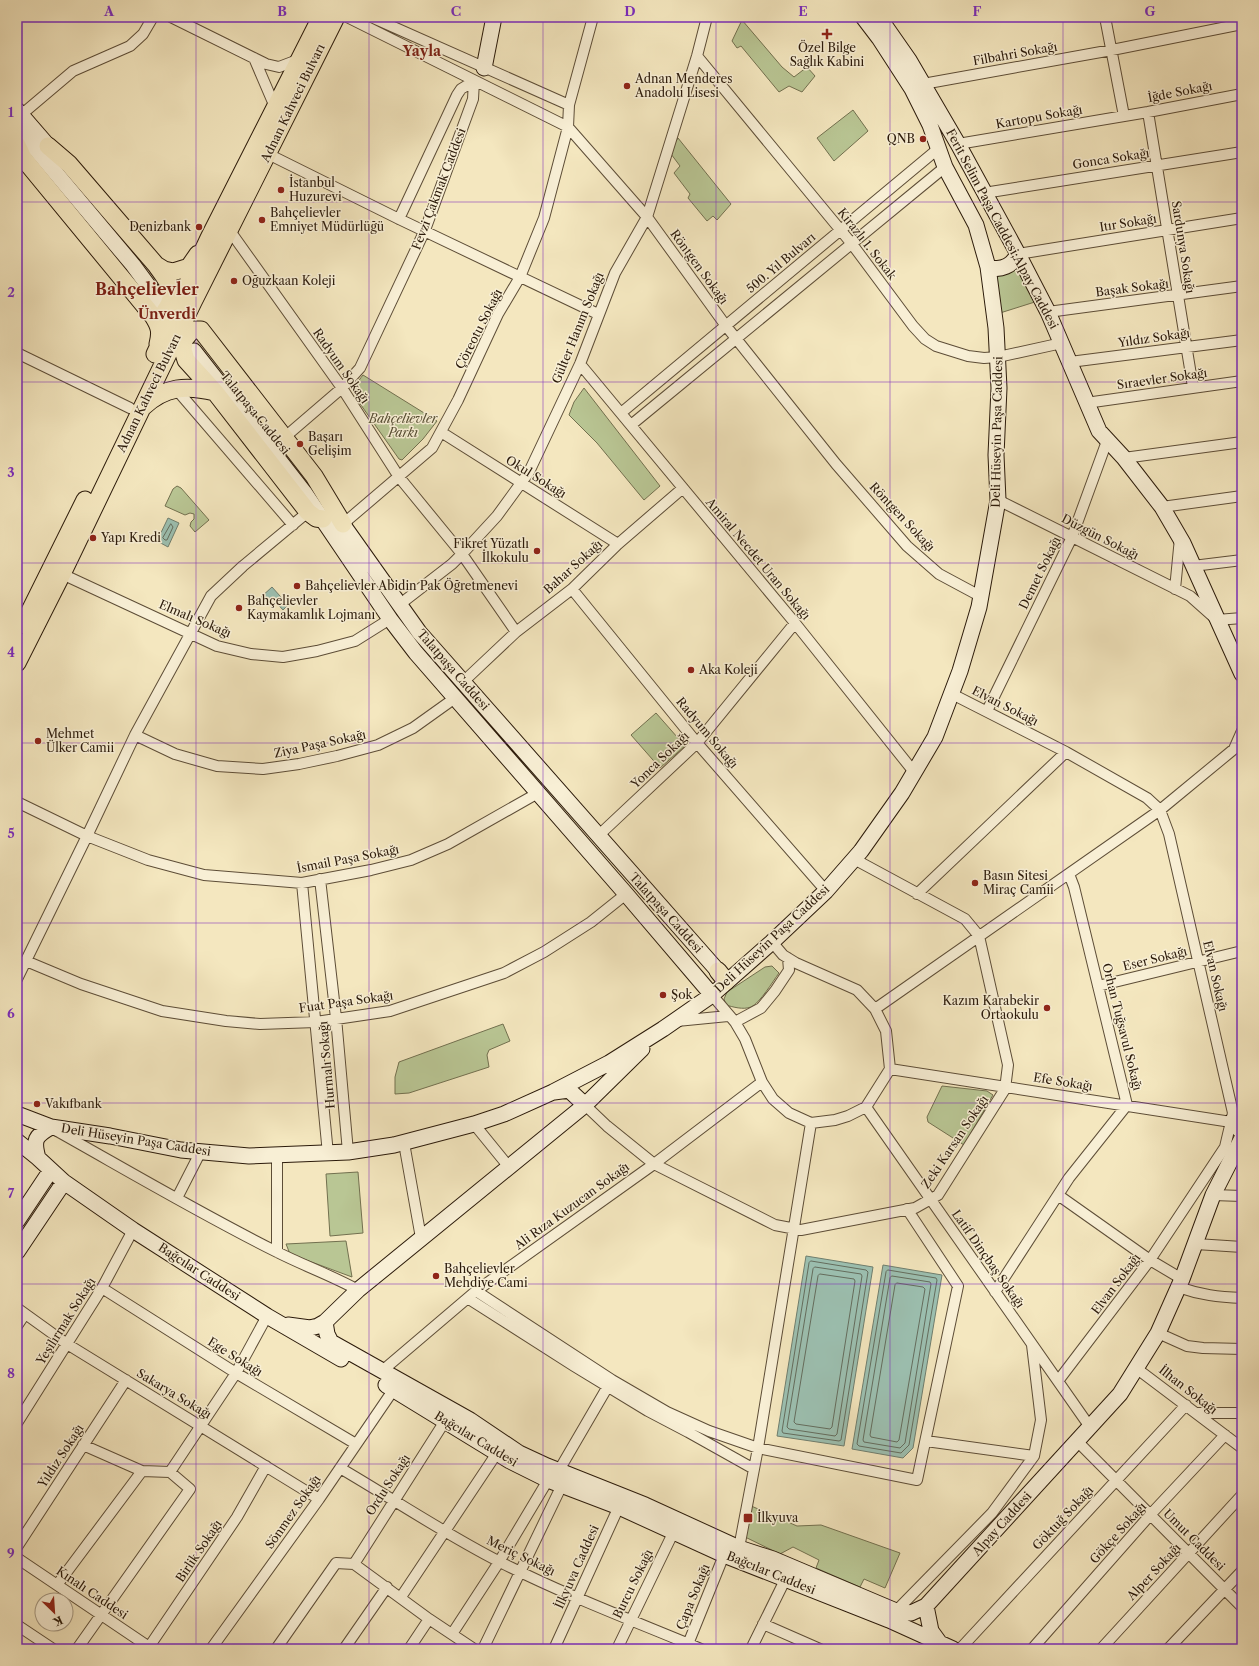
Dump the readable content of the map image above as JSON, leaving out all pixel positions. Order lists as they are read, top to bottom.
{
  "streets": {
    "main road": [
      "Adnan Kahveci Bulvarı",
      "Ferit Selim Paşa Caddesi;Alpay Caddesi",
      "Talatpaşa Caddesi",
      "Deli Hüseyin Paşa Caddesi",
      "Bağcılar Caddesi",
      "Alpay Caddesi"
    ],
    "street": [
      "Filbahri Sokağı",
      "İğde Sokağı",
      "Kartopu Sokağı",
      "Gonca Sokağı",
      "Fevzi Çakmak Caddesi",
      "Itır Sokağı",
      "Kirazlı 1. Sokak",
      "Sardunya Sokağı",
      "500. Yıl Bulvarı",
      "Röntgen Sokağı",
      "Başak Sokağı",
      "Gülter Hanım Sokağı",
      "Çöreotu Sokağı",
      "Yıldız Sokağı",
      "Radyum Sokağı",
      "Sıraevler Sokağı",
      "Okul Sokağı",
      "Düzgün Sokağı",
      "Amiral Necdet Uran Sokağı",
      "Bahar Sokağı",
      "Demet Sokağı",
      "Elmalı Sokağı",
      "Elvan Sokağı",
      "Ziya Paşa Sokağı",
      "Yonca Sokağı",
      "İsmail Paşa Sokağı",
      "Eser Sokağı",
      "Fuat Paşa Sokağı",
      "Orhan Tuğsavul Sokağı",
      "Hurmalı Sokağı",
      "Efe Sokağı",
      "Zeki Karsan Sokağı",
      "Ali Rıza Kuzucan Sokağı",
      "Latif Dinçbaş Sokağı",
      "Yeşilırmak Sokağı",
      "Ege Sokağı",
      "İlhan Sokağı",
      "Sakarya Sokağı",
      "Ordu Sokağı",
      "Sönmez Sokağı",
      "Göktuğ Sokağı",
      "Gökçe Sokağı",
      "Umut Caddesi",
      "Birlik Sokağı",
      "Meriç Sokağı",
      "İlkyuva Caddesi",
      "Alper Sokağı",
      "Burcu Sokağı",
      "Kınalı Caddesi",
      "Çapa Sokağı"
    ]
  },
  "crossings": [
    ["Filbahri Sokağı", "Ferit Selim Paşa Caddesi;Alpay Caddesi"],
    ["İğde Sokağı", "Kartopu Sokağı"],
    ["İğde Sokağı", "Sardunya Sokağı"],
    ["Adnan Kahveci Bulvarı", "Radyum Sokağı"],
    ["Adnan Kahveci Bulvarı", "Elmalı Sokağı"],
    ["Kartopu Sokağı", "Ferit Selim Paşa Caddesi;Alpay Caddesi"],
    ["Gonca Sokağı", "Ferit Selim Paşa Caddesi;Alpay Caddesi"],
    ["Gonca Sokağı", "Sardunya Sokağı"],
    ["Fevzi Çakmak Caddesi", "Röntgen Sokağı"],
    ["Fevzi Çakmak Caddesi", "Radyum Sokağı"],
    ["Itır Sokağı", "Ferit Selim Paşa Caddesi;Alpay Caddesi"],
    ["Itır Sokağı", "Sardunya Sokağı"],
    ["Ferit Selim Paşa Caddesi;Alpay Caddesi", "Kirazlı 1. Sokak"],
    ["Ferit Selim Paşa Caddesi;Alpay Caddesi", "Başak Sokağı"],
    ["Ferit Selim Paşa Caddesi;Alpay Caddesi", "Yıldız Sokağı"],
    ["Ferit Selim Paşa Caddesi;Alpay Caddesi", "Sıraevler Sokağı"],
    ["Ferit Selim Paşa Caddesi;Alpay Caddesi", "Deli Hüseyin Paşa Caddesi"],
    ["Ferit Selim Paşa Caddesi;Alpay Caddesi", "Düzgün Sokağı"],
    ["Ferit Selim Paşa Caddesi;Alpay Caddesi", "Demet Sokağı"],
    ["Kirazlı 1. Sokak", "500. Yıl Bulvarı"],
    ["Kirazlı 1. Sokak", "Gülter Hanım Sokağı"],
    ["Kirazlı 1. Sokak", "Deli Hüseyin Paşa Caddesi"],
    ["Sardunya Sokağı", "Başak Sokağı"],
    ["Sardunya Sokağı", "Yıldız Sokağı"],
    ["Sardunya Sokağı", "Sıraevler Sokağı"],
    ["500. Yıl Bulvarı", "Röntgen Sokağı"],
    ["500. Yıl Bulvarı", "Deli Hüseyin Paşa Caddesi"],
    ["500. Yıl Bulvarı", "Amiral Necdet Uran Sokağı"],
    ["Röntgen Sokağı", "Gülter Hanım Sokağı"],
    ["Röntgen Sokağı", "Çöreotu Sokağı"],
    ["Röntgen Sokağı", "Deli Hüseyin Paşa Caddesi"],
    ["Gülter Hanım Sokağı", "Radyum Sokağı"],
    ["Gülter Hanım Sokağı", "Talatpaşa Caddesi"],
    ["Gülter Hanım Sokağı", "Okul Sokağı"],
    ["Gülter Hanım Sokağı", "Amiral Necdet Uran Sokağı"],
    ["Çöreotu Sokağı", "Radyum Sokağı"],
    ["Çöreotu Sokağı", "Talatpaşa Caddesi"],
    ["Çöreotu Sokağı", "Okul Sokağı"],
    ["Yıldız Sokağı", "Sakarya Sokağı"],
    ["Radyum Sokağı", "Deli Hüseyin Paşa Caddesi"],
    ["Radyum Sokağı", "Bahar Sokağı"],
    ["Radyum Sokağı", "Yonca Sokağı"],
    ["Talatpaşa Caddesi", "Deli Hüseyin Paşa Caddesi"],
    ["Talatpaşa Caddesi", "Bahar Sokağı"],
    ["Talatpaşa Caddesi", "Elmalı Sokağı"],
    ["Talatpaşa Caddesi", "Ziya Paşa Sokağı"],
    ["Talatpaşa Caddesi", "Yonca Sokağı"],
    ["Talatpaşa Caddesi", "İsmail Paşa Sokağı"],
    ["Talatpaşa Caddesi", "Fuat Paşa Sokağı"],
    ["Deli Hüseyin Paşa Caddesi", "Düzgün Sokağı"],
    ["Deli Hüseyin Paşa Caddesi", "Amiral Necdet Uran Sokağı"],
    ["Deli Hüseyin Paşa Caddesi", "Elvan Sokağı"],
    ["Deli Hüseyin Paşa Caddesi", "Hurmalı Sokağı"],
    ["Deli Hüseyin Paşa Caddesi", "Zeki Karsan Sokağı"],
    ["Okul Sokağı", "Bahar Sokağı"],
    ["Düzgün Sokağı", "Demet Sokağı"],
    ["Amiral Necdet Uran Sokağı", "Bahar Sokağı"],
    ["Amiral Necdet Uran Sokağı", "Yonca Sokağı"],
    ["Demet Sokağı", "Elvan Sokağı"],
    ["Elvan Sokağı", "Eser Sokağı"],
    ["Elvan Sokağı", "Efe Sokağı"],
    ["Elvan Sokağı", "Latif Dinçbaş Sokağı"],
    ["İsmail Paşa Sokağı", "Hurmalı Sokağı"],
    ["Eser Sokağı", "Orhan Tuğsavul Sokağı"],
    ["Fuat Paşa Sokağı", "Hurmalı Sokağı"],
    ["Orhan Tuğsavul Sokağı", "Efe Sokağı"],
    ["Orhan Tuğsavul Sokağı", "Latif Dinçbaş Sokağı"],
    ["Efe Sokağı", "Zeki Karsan Sokağı"],
    ["Zeki Karsan Sokağı", "Ali Rıza Kuzucan Sokağı"],
    ["Zeki Karsan Sokağı", "Latif Dinçbaş Sokağı"],
    ["Bağcılar Caddesi", "Yeşilırmak Sokağı"],
    ["Bağcılar Caddesi", "Ordu Sokağı"],
    ["Bağcılar Caddesi", "Sönmez Sokağı"],
    ["Bağcılar Caddesi", "İlkyuva Caddesi"],
    ["Bağcılar Caddesi", "Burcu Sokağı"],
    ["Bağcılar Caddesi", "Çapa Sokağı"],
    ["Yeşilırmak Sokağı", "Ege Sokağı"],
    ["Yeşilırmak Sokağı", "Sakarya Sokağı"],
    ["Ege Sokağı", "Sönmez Sokağı"],
    ["İlhan Sokağı", "Göktuğ Sokağı"],
    ["İlhan Sokağı", "Gökçe Sokağı"],
    ["Sakarya Sokağı", "Sönmez Sokağı"],
    ["Sakarya Sokağı", "Birlik Sokağı"],
    ["Ordu Sokağı", "Meriç Sokağı"],
    ["Sönmez Sokağı", "Meriç Sokağı"],
    ["Göktuğ Sokağı", "Umut Caddesi"],
    ["Alpay Caddesi", "Umut Caddesi"],
    ["Gökçe Sokağı", "Umut Caddesi"],
    ["Umut Caddesi", "Alper Sokağı"],
    ["Birlik Sokağı", "Kınalı Caddesi"],
    ["Meriç Sokağı", "İlkyuva Caddesi"],
    ["Meriç Sokağı", "Burcu Sokağı"],
    ["Meriç Sokağı", "Çapa Sokağı"]
  ],
  "districts": ["Yayla", "Bahçelievler", "Ünverdi"],
  "parks": ["Bahçelievler Parkı"],
  "places": {
    "health": ["Özel Bilge Sağlık Kabini"],
    "other": [
      "Adnan Menderes Anadolu Lisesi",
      "QNB",
      "İstanbul Huzurevi",
      "Bahçelievler Emniyet Müdürlüğü",
      "Denizbank",
      "Oğuzkaan Koleji",
      "Başarı Gelişim",
      "Yapı Kredi",
      "Fikret Yüzatlı İlkokulu",
      "Bahçelievler Abidin Pak Öğretmenevi",
      "Bahçelievler Kaymakamlık Lojmanı",
      "Aka Koleji",
      "Mehmet Ülker Camii",
      "Basın Sitesi Miraç Camii",
      "Şok",
      "Kazım Karabekir Ortaokulu",
      "Vakıfbank",
      "Bahçelievler Mehdiye Cami"
    ],
    "transit": ["İlkyuva"]
  },
  "north": "bottom right",
  "grid": {
    "columns": [
      "A",
      "B",
      "C",
      "D",
      "E",
      "F",
      "G"
    ],
    "rows": [
      "1",
      "2",
      "3",
      "4",
      "5",
      "6",
      "7",
      "8",
      "9"
    ]
  }
}
